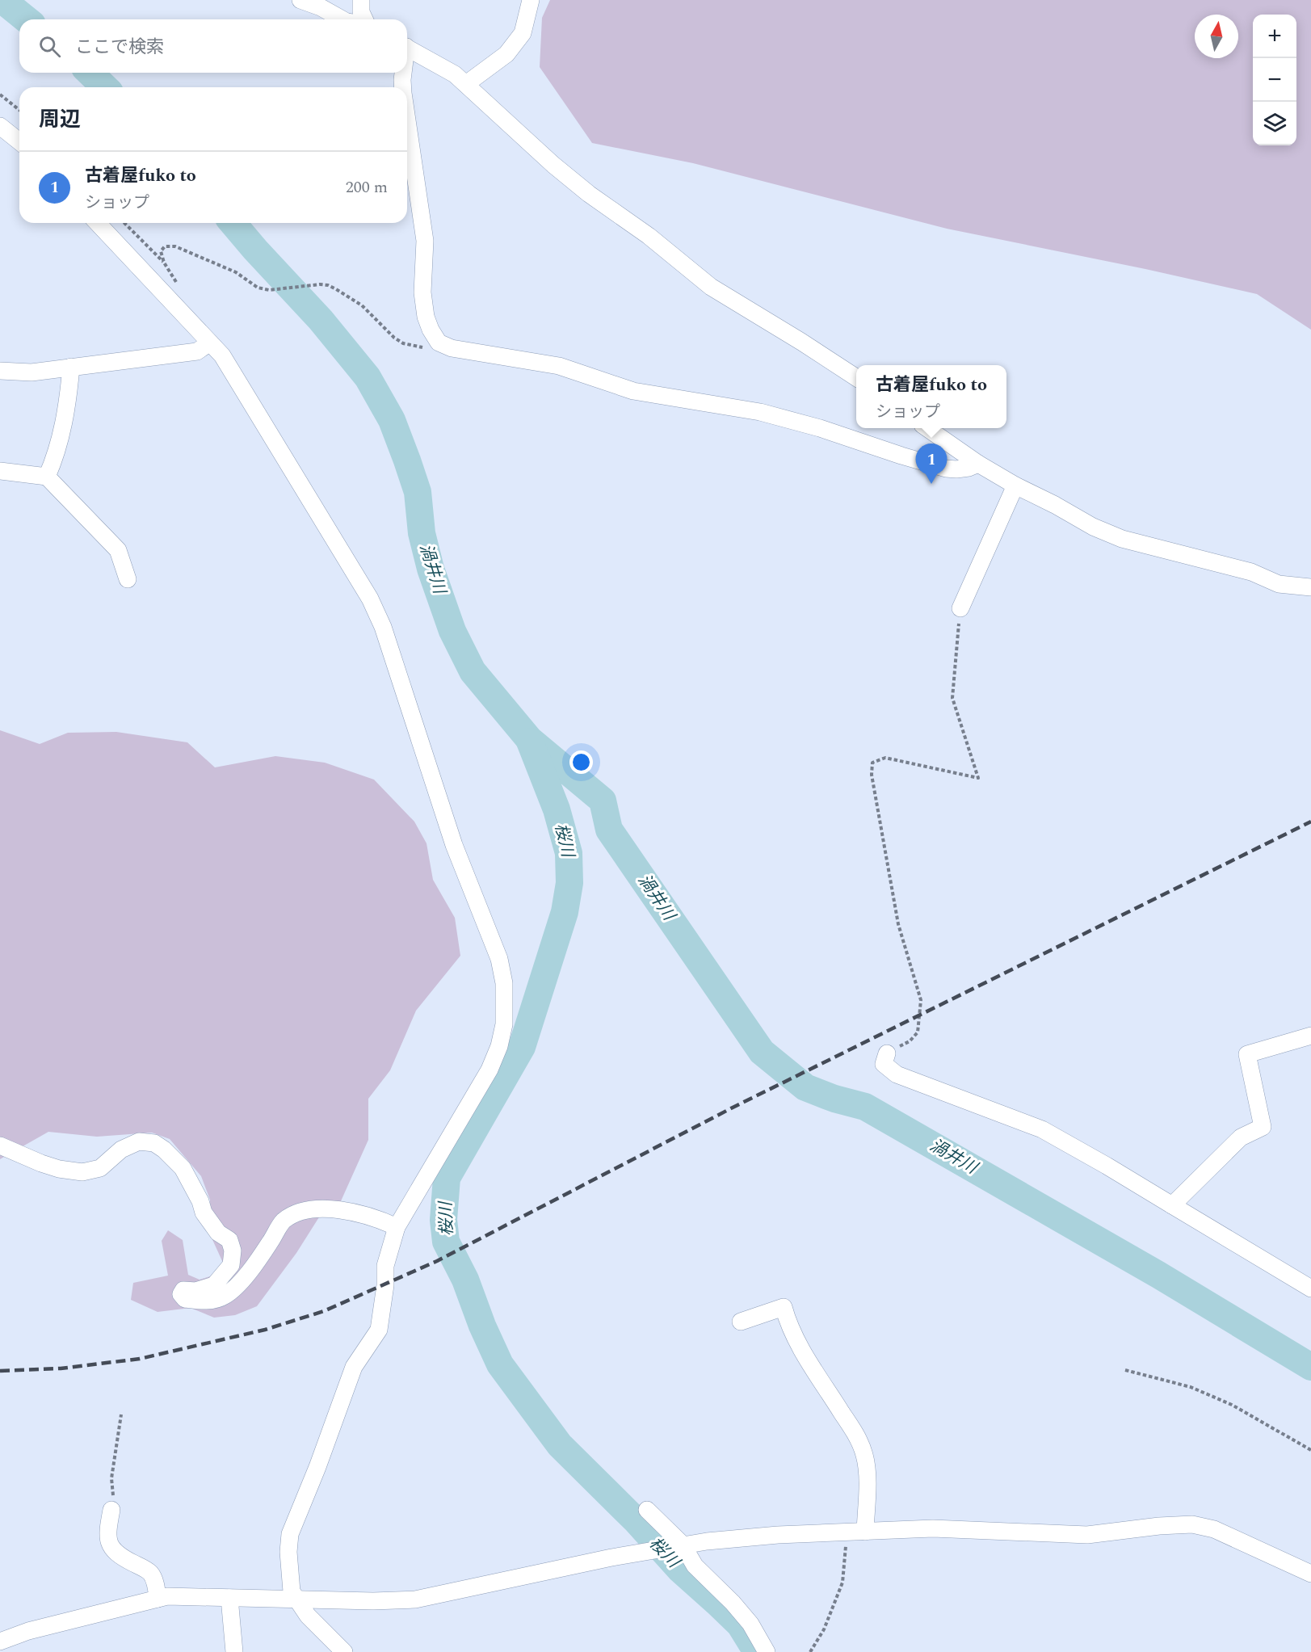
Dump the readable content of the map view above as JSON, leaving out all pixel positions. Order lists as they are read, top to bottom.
{
  "water": ["渦井川", "桜川"],
  "north": "top",
  "page": {
    "map_buttons": ["+", "−"],
    "search": "ここで検索",
    "heading": "周辺",
    "list": [
      {
        "mark": "1",
        "name": "古着屋fuko to",
        "note": "ショップ",
        "value": "200 m"
      }
    ],
    "popup": ["古着屋fuko to", "ショップ"],
    "pins": "1"
  }
}
